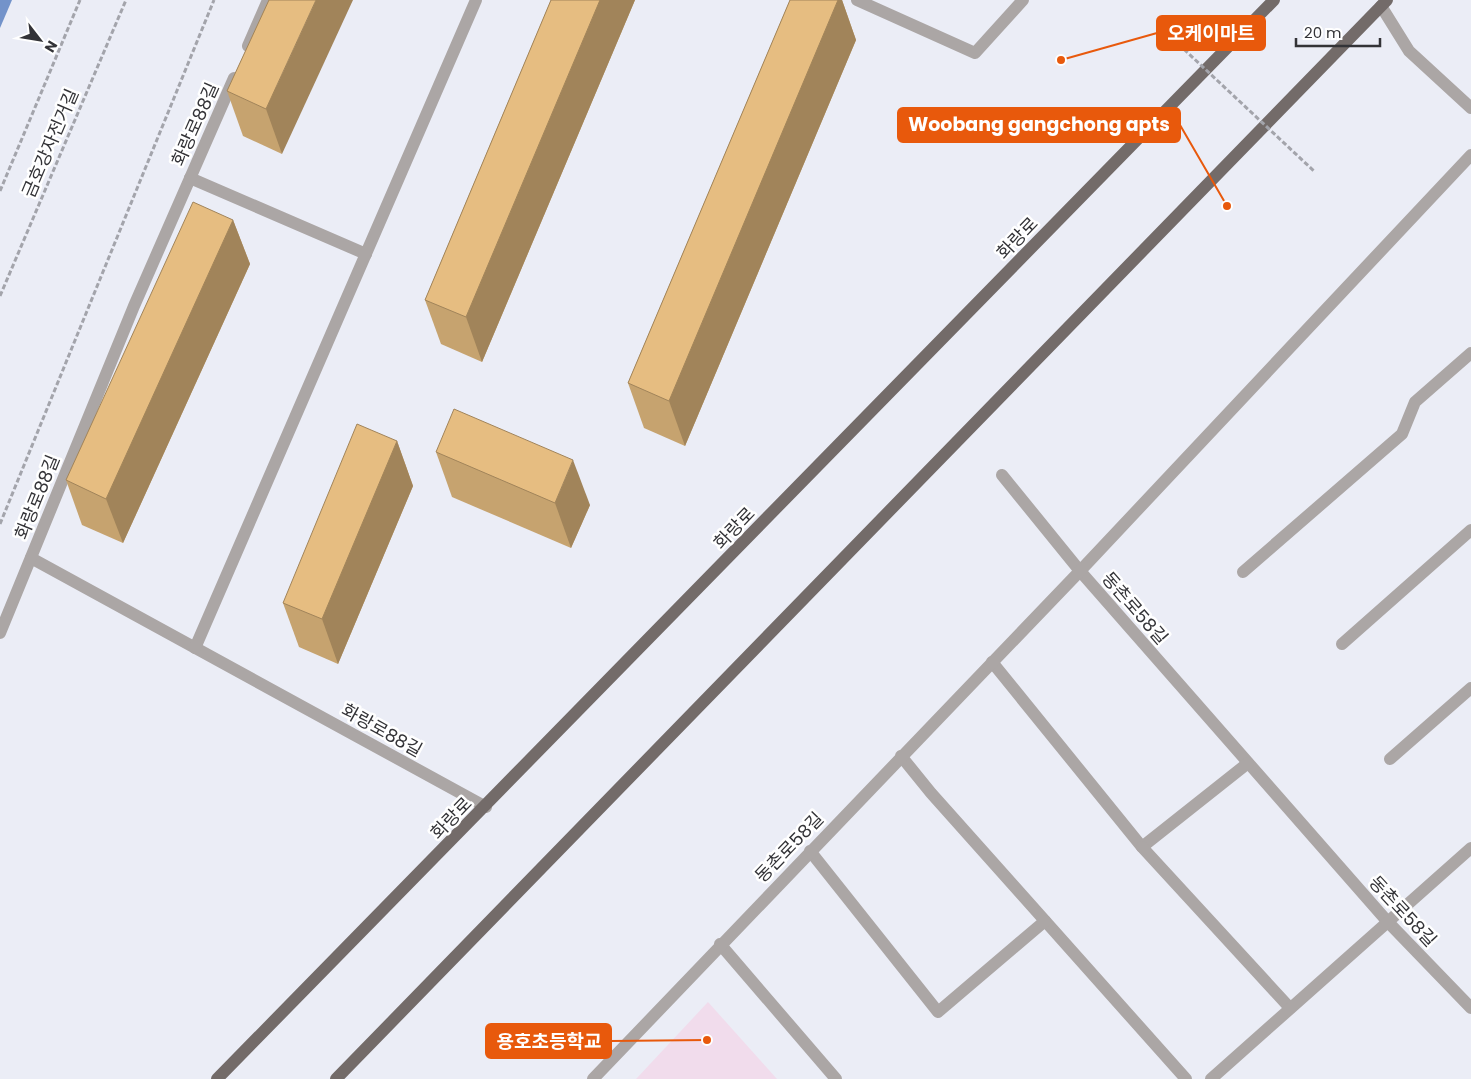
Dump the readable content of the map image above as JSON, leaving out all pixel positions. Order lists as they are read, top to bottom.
{
  "streets": {
    "main road": ["화랑로"],
    "street": ["화랑로88길", "동촌로58길"],
    "path": ["금호강자전거길"]
  },
  "crossings": [
    ["화랑로88길", "화랑로"]
  ],
  "places": ["오케이마트", "Woobang gangchong apts", "용호초등학교"],
  "scale_bar": "20 m",
  "north": "bottom right"
}
